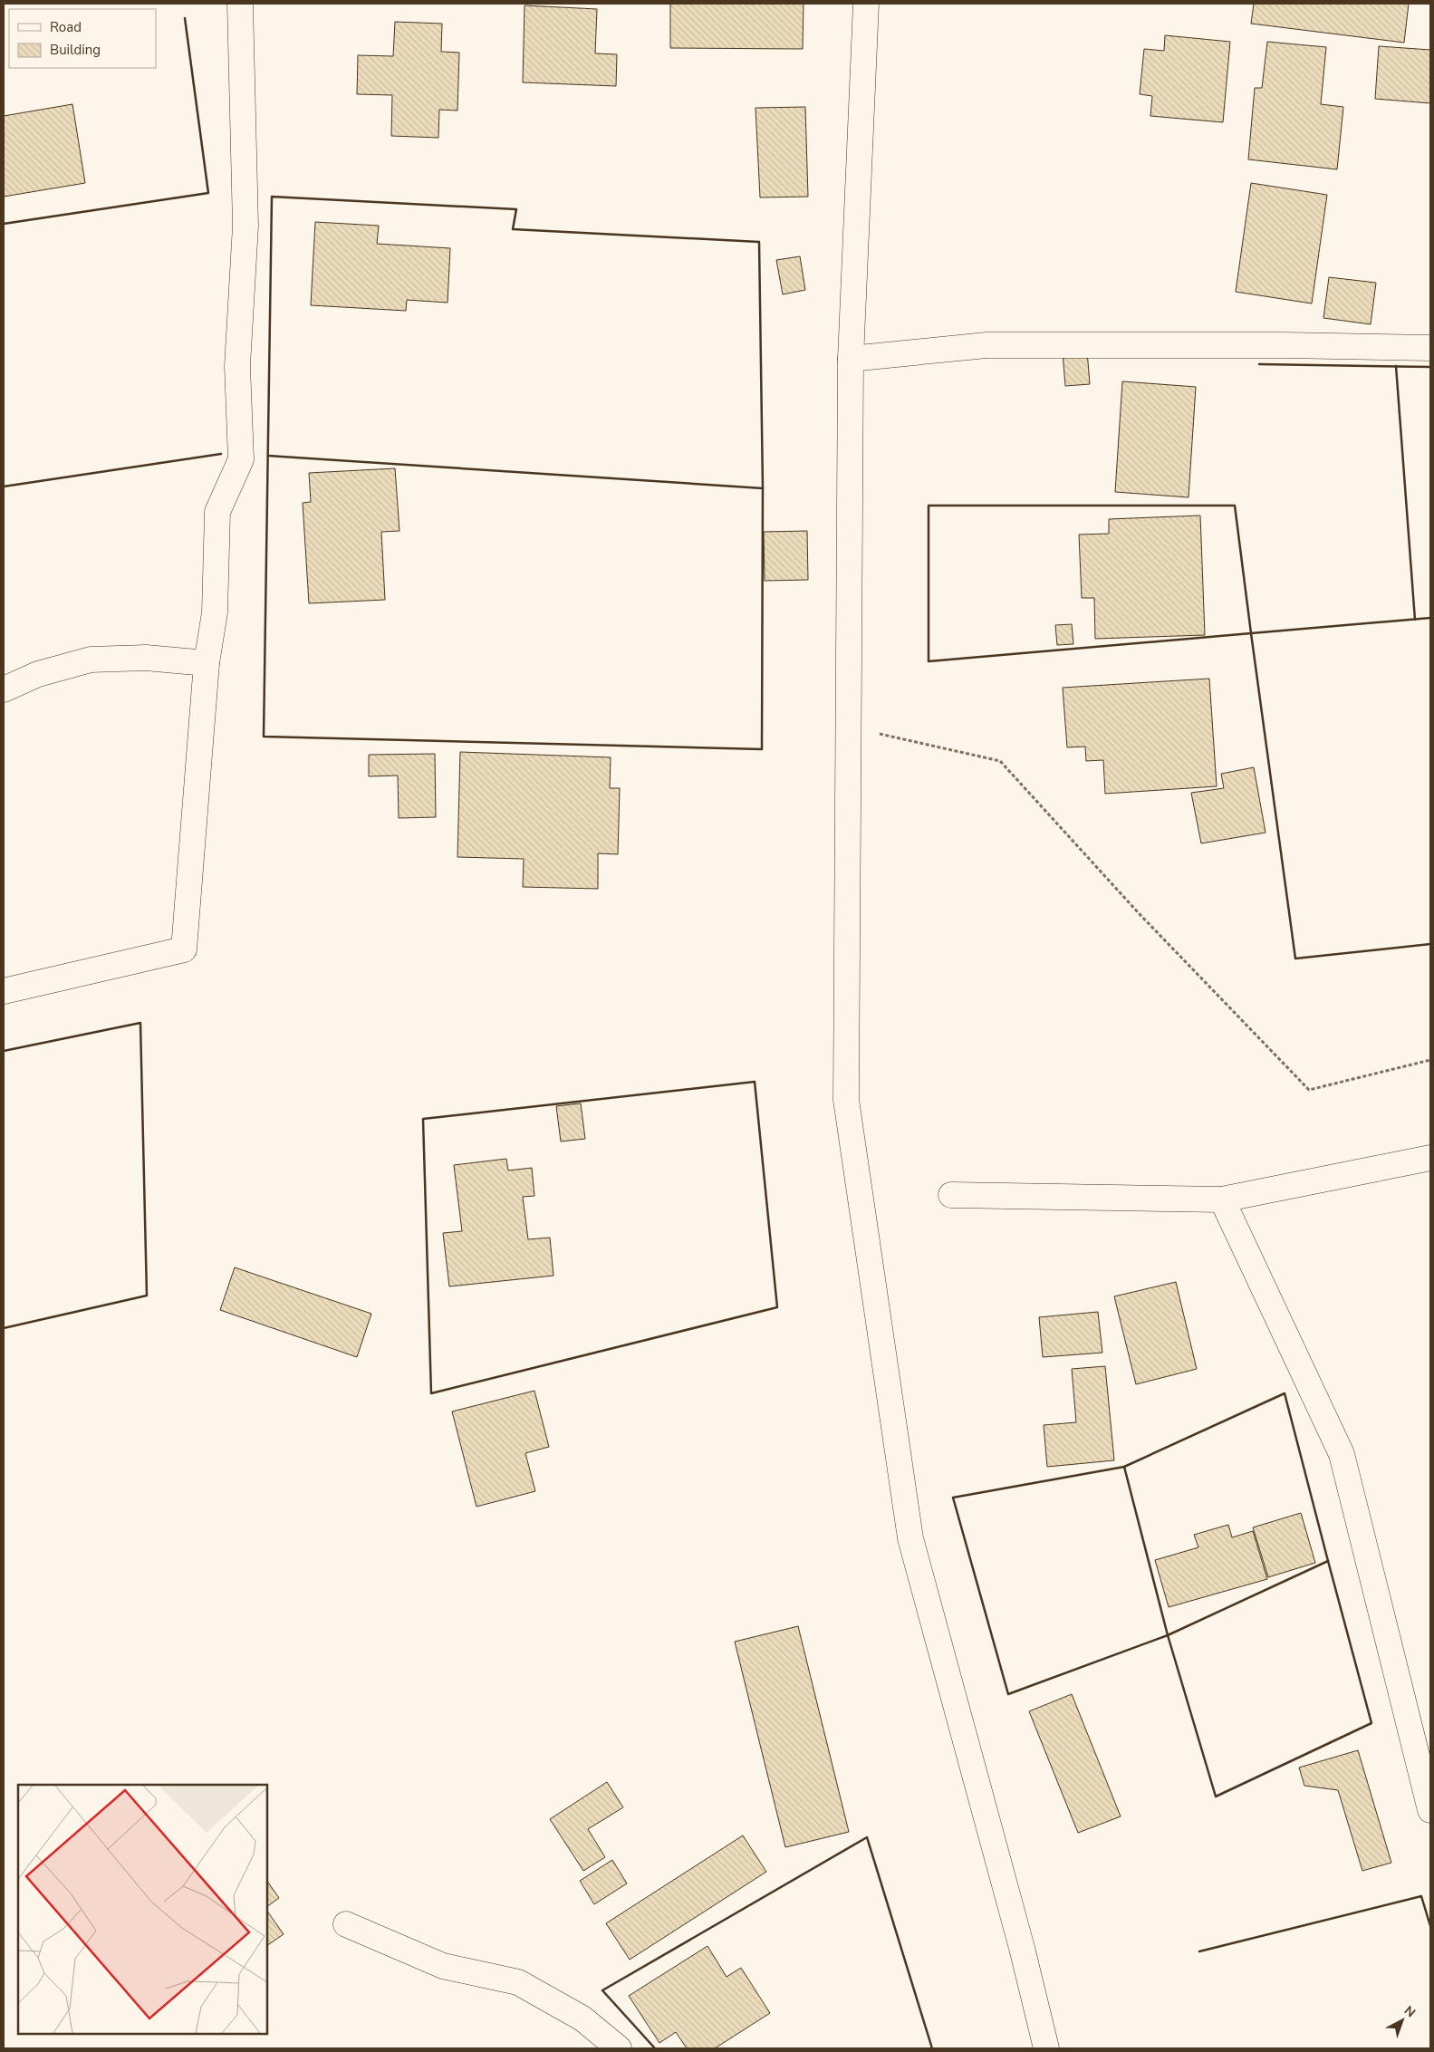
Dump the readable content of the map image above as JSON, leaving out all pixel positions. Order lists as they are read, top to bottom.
{
  "legend": ["Road", "Building"],
  "north": "top right"
}
